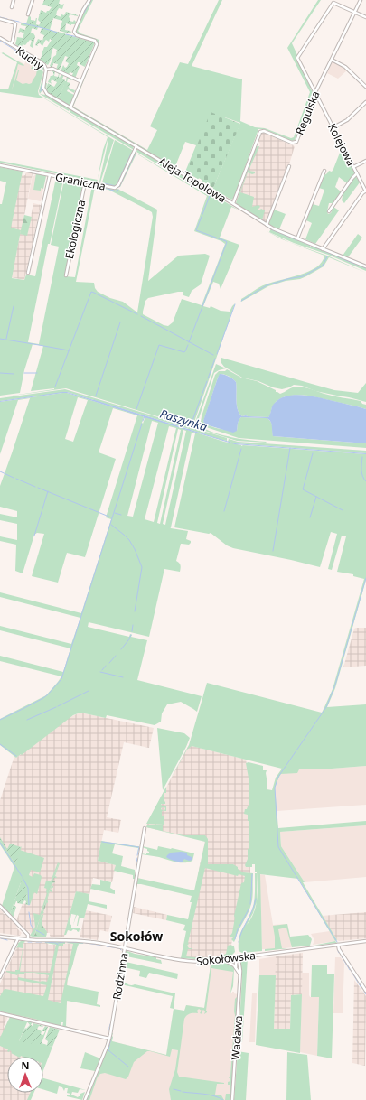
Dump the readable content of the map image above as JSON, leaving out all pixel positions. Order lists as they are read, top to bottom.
{
  "streets": {
    "street": [
      "Kuchy",
      "Regulska",
      "Kolejowa",
      "Aleja Topolowa",
      "Graniczna",
      "Ekologiczna",
      "Sokołowska",
      "Rodzinna",
      "Wacława"
    ]
  },
  "crossings": [
    ["Kuchy", "Aleja Topolowa"],
    ["Regulska", "Kolejowa"],
    ["Regulska", "Aleja Topolowa"],
    ["Aleja Topolowa", "Graniczna"],
    ["Graniczna", "Ekologiczna"],
    ["Sokołowska", "Rodzinna"],
    ["Sokołowska", "Wacława"]
  ],
  "districts": ["Sokołów"],
  "water": ["Raszynka"],
  "north": "top"
}
